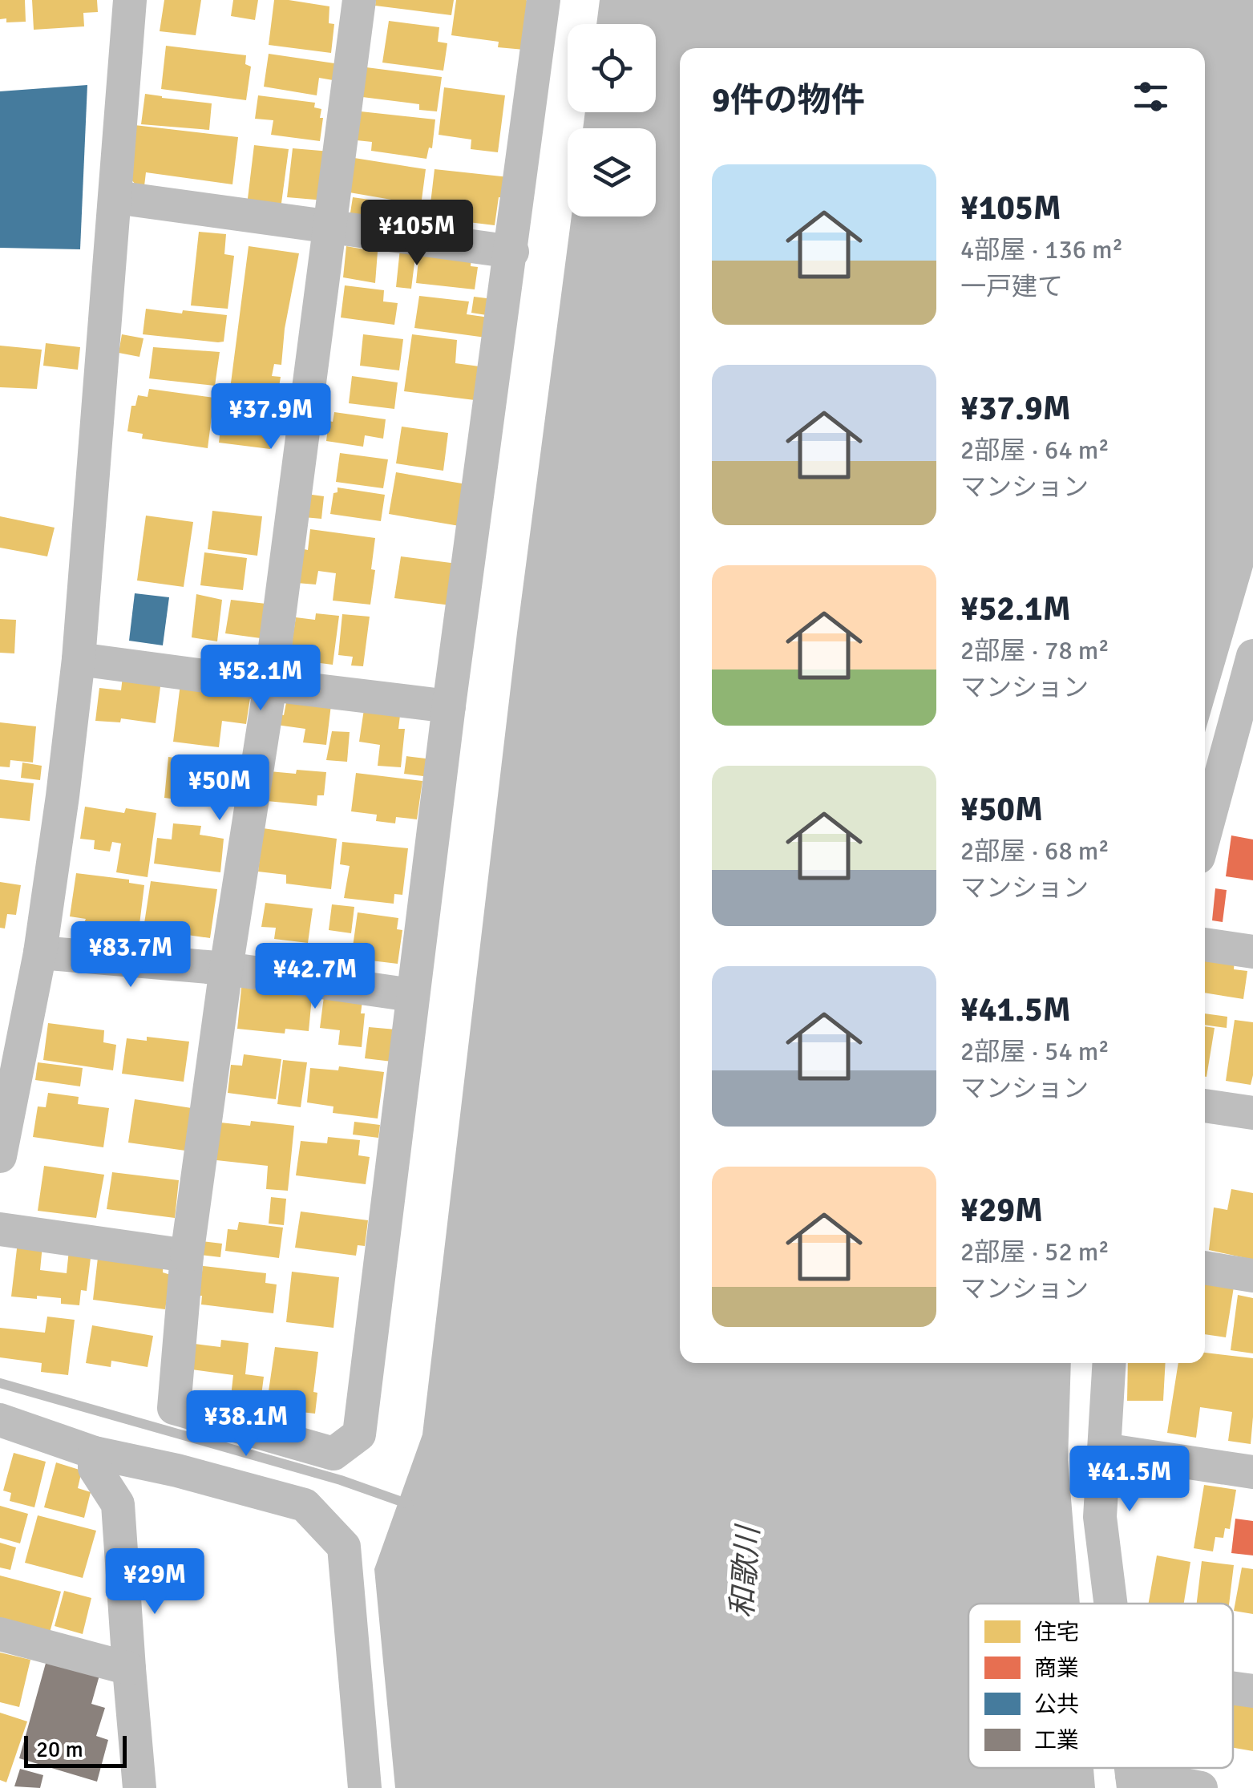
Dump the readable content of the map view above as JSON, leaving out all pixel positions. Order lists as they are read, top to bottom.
{
  "water": ["和歌川"],
  "legend": [
    "住宅",
    "商業",
    "公共",
    "工業"
  ],
  "scale_bar": "20 m",
  "page": {
    "heading": "9件の物件",
    "list": [
      {
        "name": "¥105M",
        "note": "4部屋 · 136 m² · 一戸建て"
      },
      {
        "name": "¥37.9M",
        "note": "2部屋 · 64 m² · マンション"
      },
      {
        "name": "¥52.1M",
        "note": "2部屋 · 78 m² · マンション"
      },
      {
        "name": "¥50M",
        "note": "2部屋 · 68 m² · マンション"
      },
      {
        "name": "¥41.5M",
        "note": "2部屋 · 54 m² · マンション"
      },
      {
        "name": "¥29M",
        "note": "2部屋 · 52 m² · マンション"
      }
    ],
    "price": [
      "¥105M",
      "¥37.9M",
      "¥52.1M",
      "¥50M",
      "¥83.7M",
      "¥42.7M",
      "¥38.1M",
      "¥41.5M",
      "¥29M"
    ],
    "scale": "20 m"
  }
}
